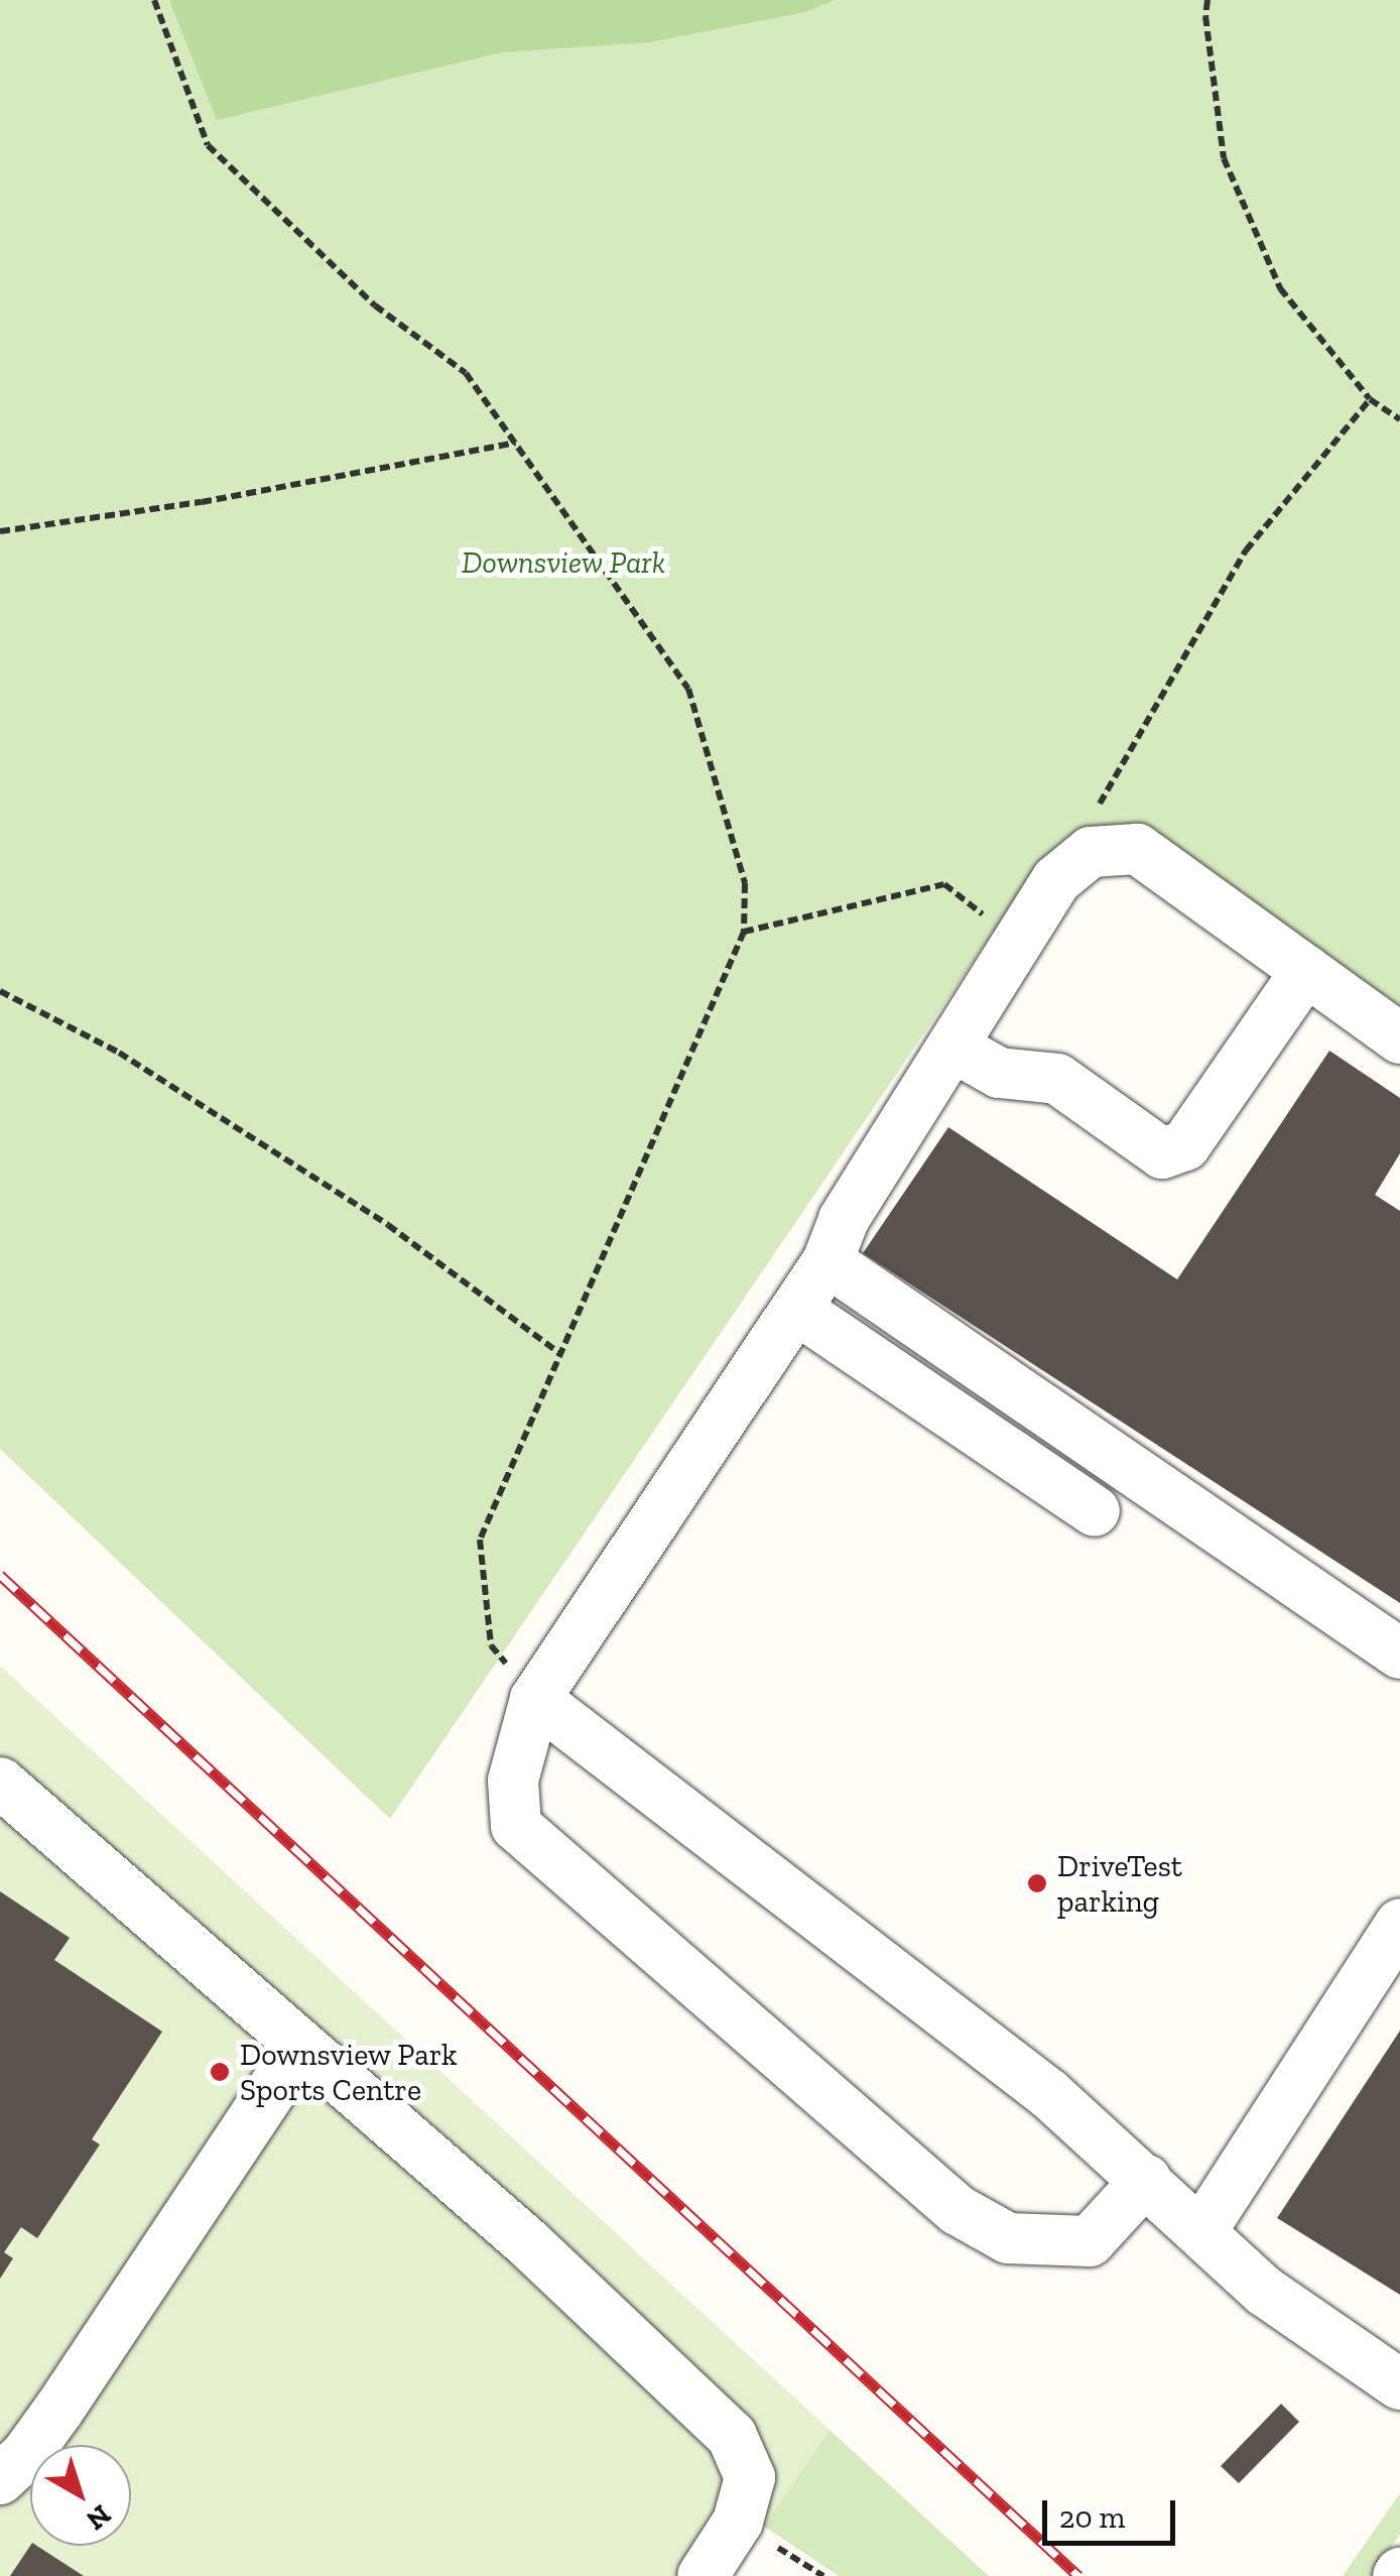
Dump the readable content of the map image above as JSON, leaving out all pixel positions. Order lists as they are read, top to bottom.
{
  "parks": ["Downsview Park"],
  "places": ["DriveTest parking", "Downsview Park Sports Centre"],
  "scale_bar": "20 m",
  "north": "bottom right"
}
